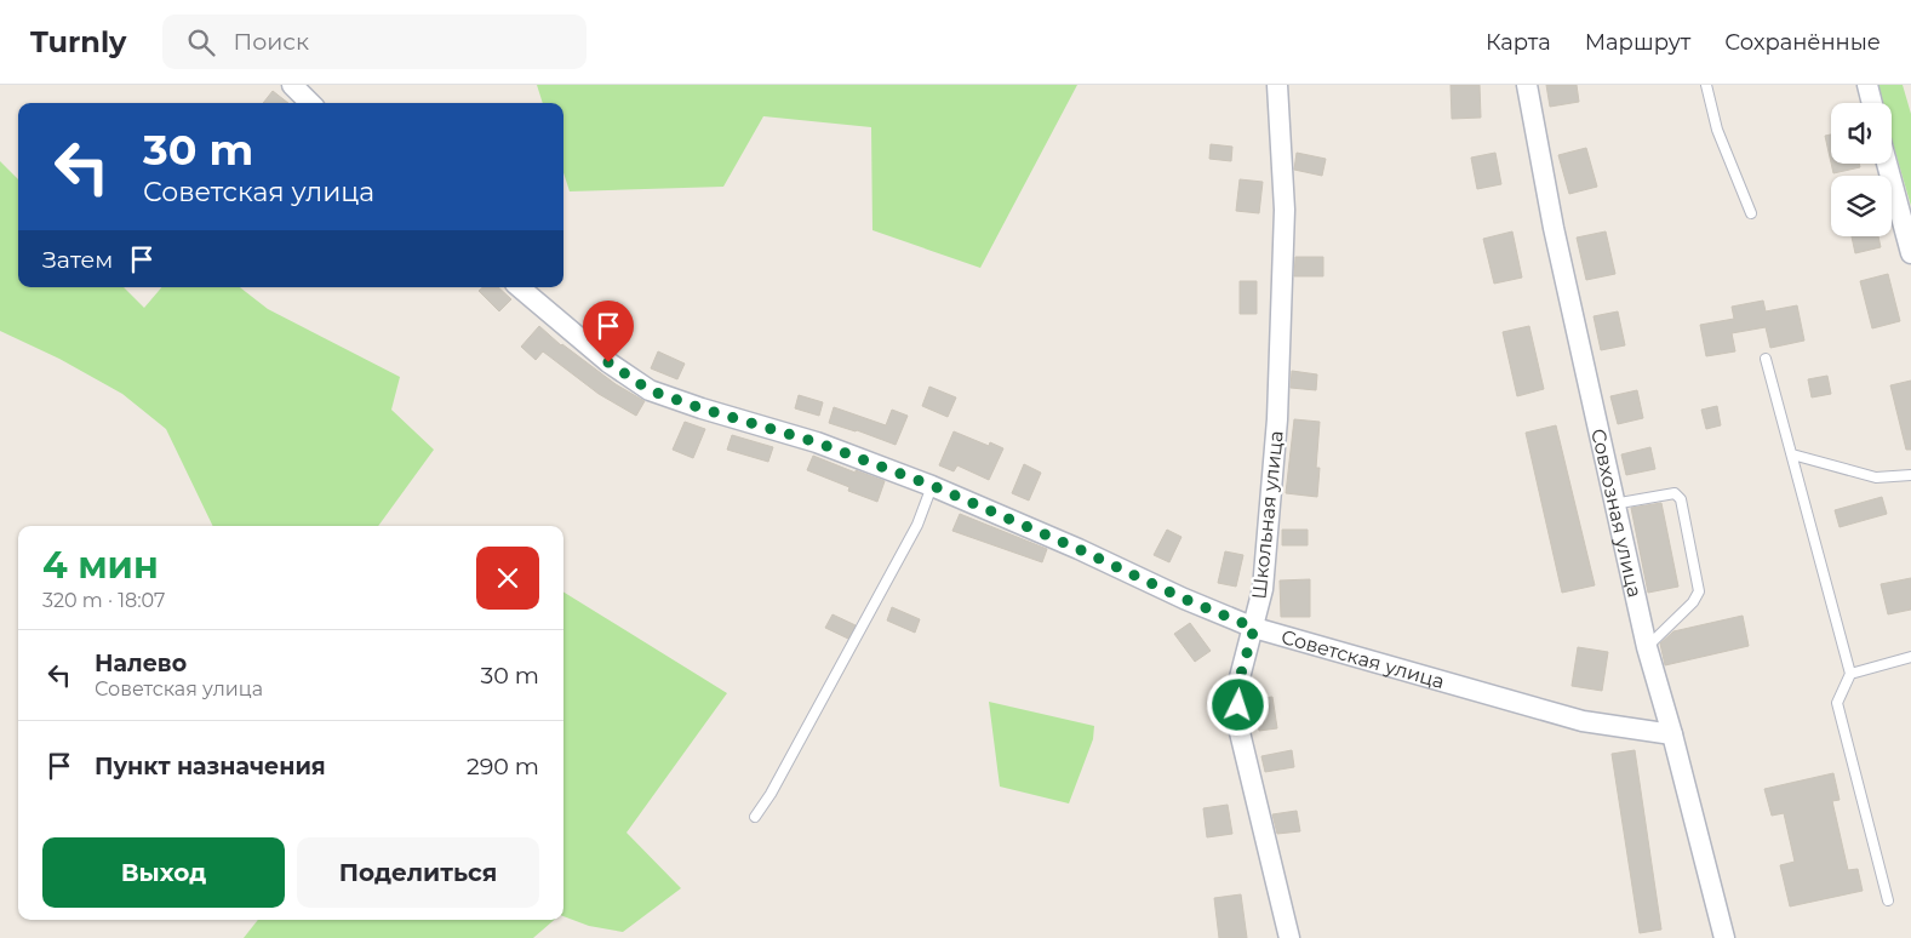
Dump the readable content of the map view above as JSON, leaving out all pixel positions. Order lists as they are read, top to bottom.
{
  "streets": {
    "street": ["Совхозная улица", "Школьная улица", "Советская улица"]
  },
  "crossings": [
    ["Совхозная улица", "Советская улица"],
    ["Школьная улица", "Советская улица"]
  ],
  "page": {
    "header": "Turnly",
    "search": "Поиск",
    "nav": ["Карта", "Маршрут", "Сохранённые"],
    "turn": ["30 m", "Советская улица"],
    "then": "Затем",
    "heading": ["4 мин", "320 m · 18:07"],
    "list": [
      {
        "name": "Налево",
        "note": "Советская улица",
        "value": "30 m"
      },
      {
        "name": "Пункт назначения",
        "value": "290 m"
      }
    ],
    "buttons": ["Выход", "Поделиться"]
  }
}
